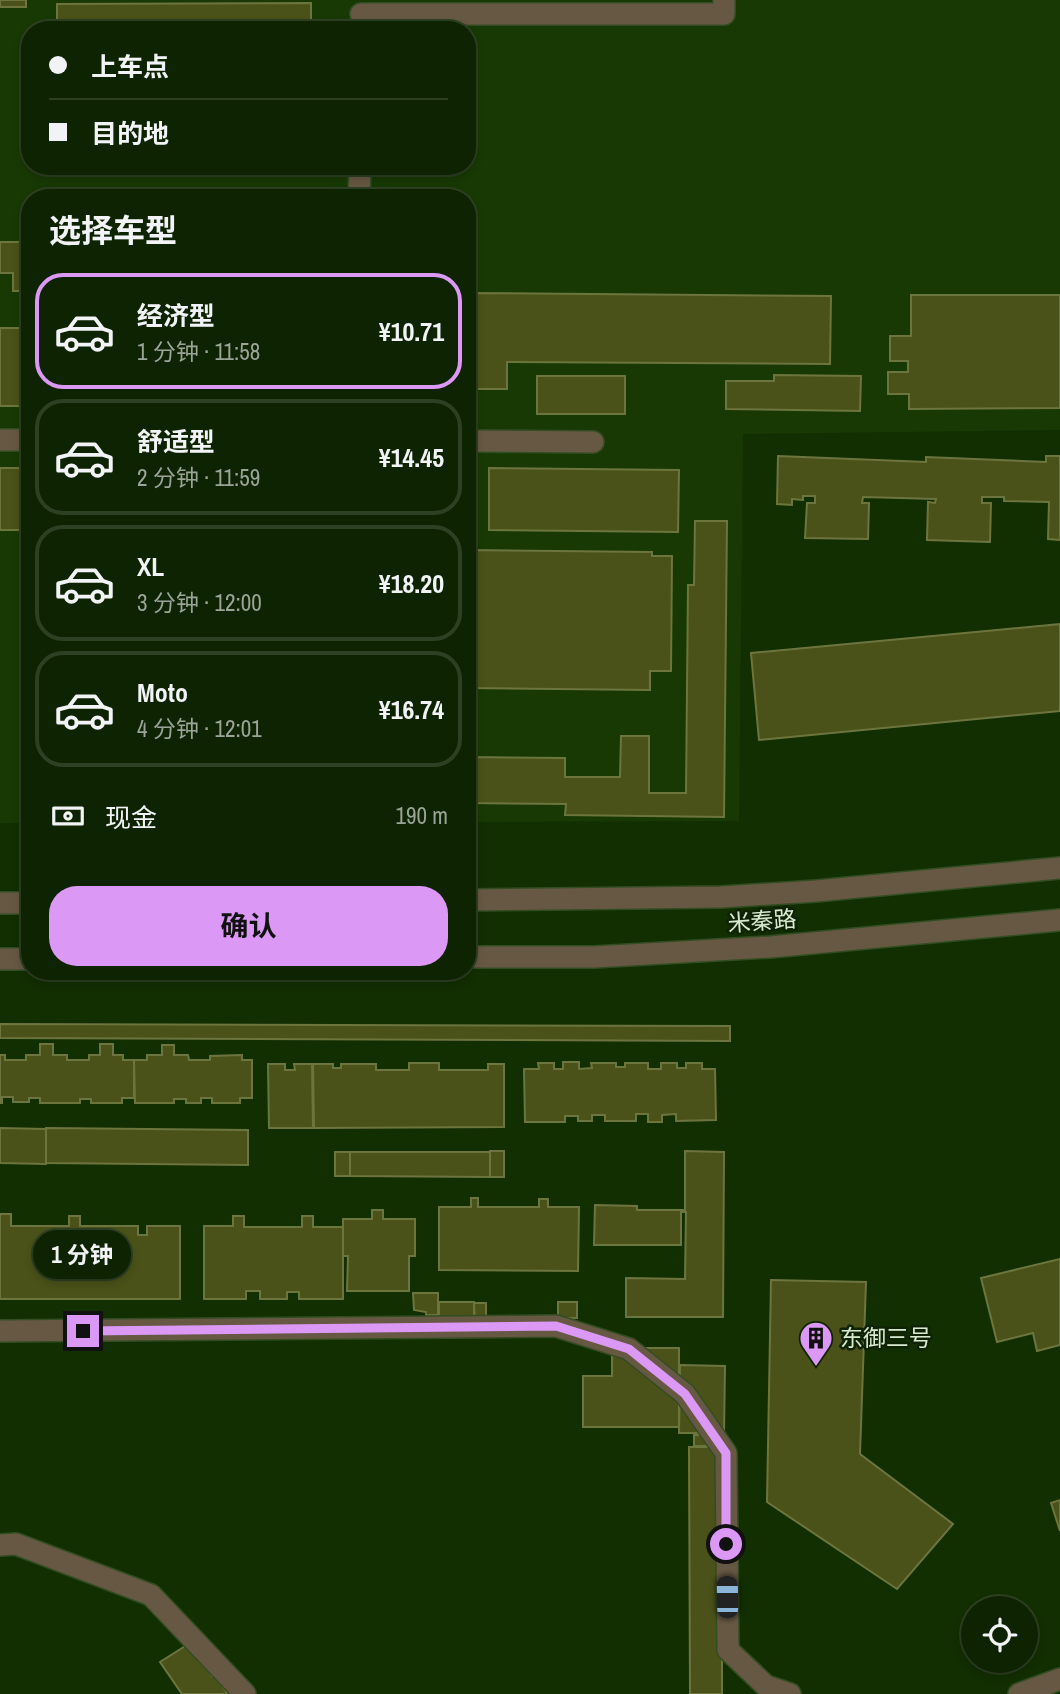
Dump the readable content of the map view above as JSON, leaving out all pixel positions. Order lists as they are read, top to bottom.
{
  "streets": {
    "street": ["米秦路"]
  },
  "places": {
    "building": ["东御三号"]
  },
  "page": {
    "banner": ["上车点", "目的地"],
    "heading": "选择车型",
    "list": [
      {
        "name": "经济型",
        "note": "1 分钟 · 11:58",
        "value": "¥10.71"
      },
      {
        "name": "舒适型",
        "note": "2 分钟 · 11:59",
        "value": "¥14.45"
      },
      {
        "name": "XL",
        "note": "3 分钟 · 12:00",
        "value": "¥18.20"
      },
      {
        "name": "Moto",
        "note": "4 分钟 · 12:01",
        "value": "¥16.74"
      }
    ],
    "pay": ["现金", "190 m"],
    "buttons": "确认",
    "bubble": "1 分钟"
  }
}
